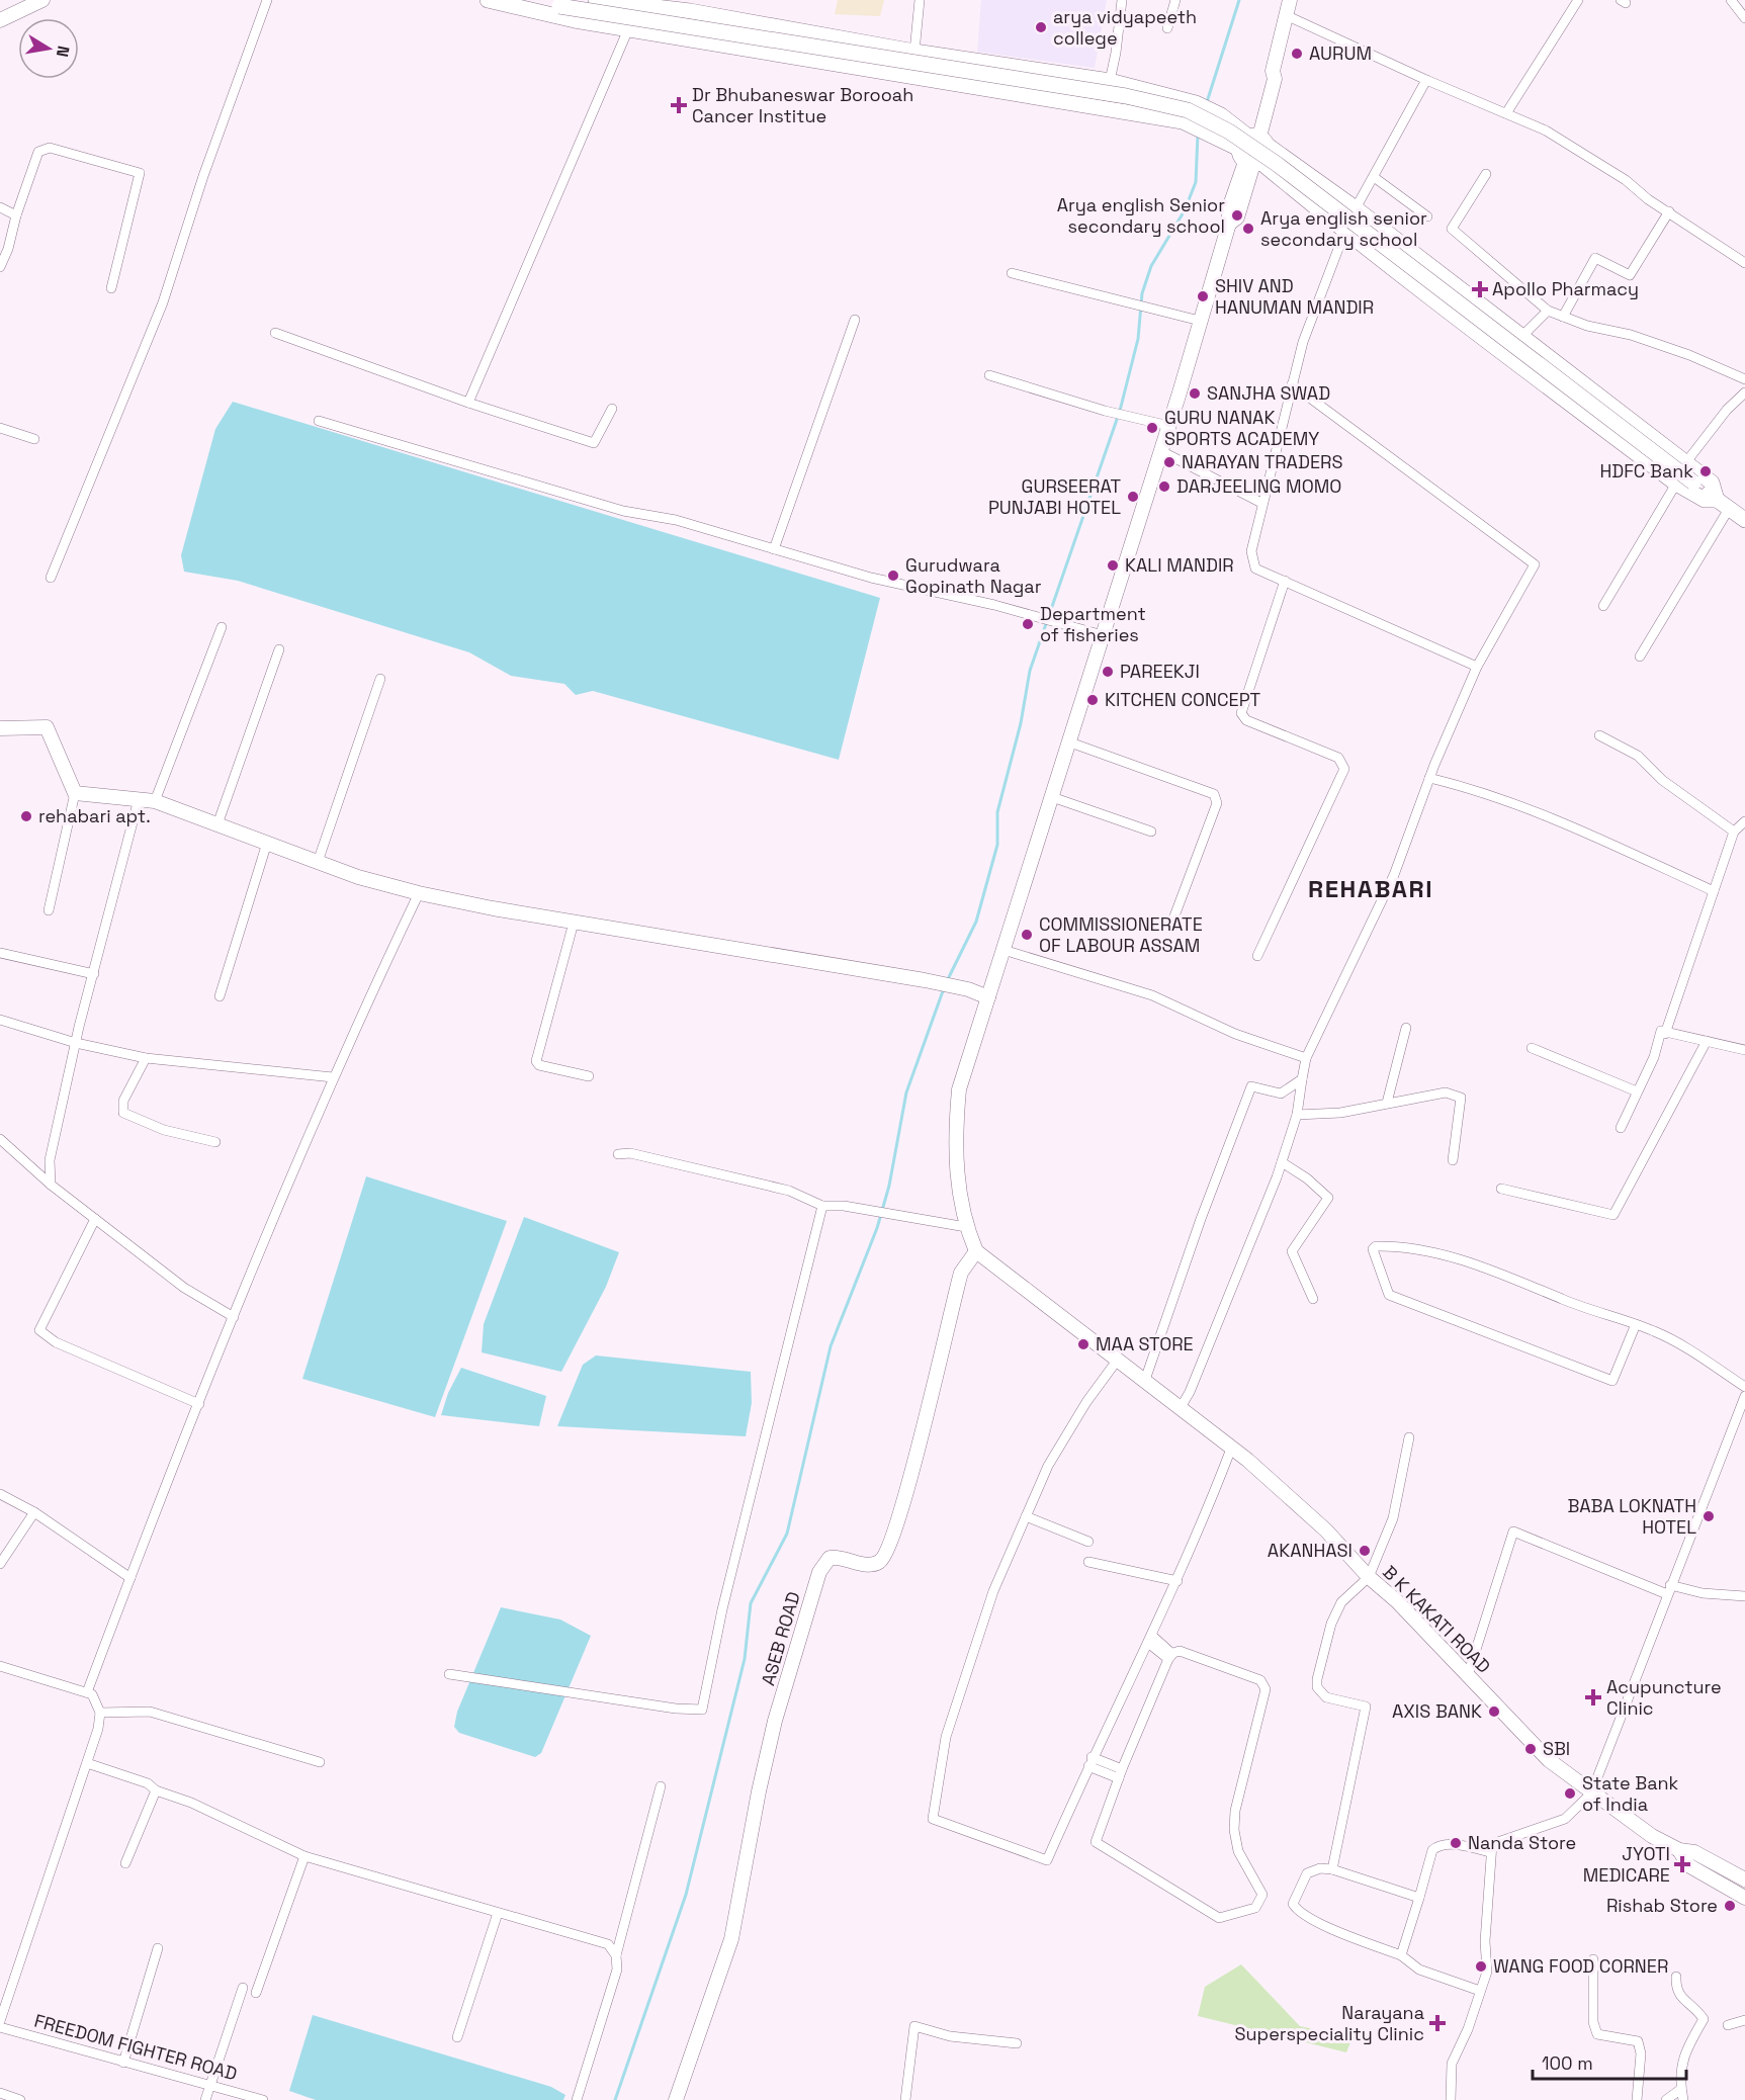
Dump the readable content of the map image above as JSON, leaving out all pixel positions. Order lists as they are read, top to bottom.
{
  "streets": {
    "main road": ["B K KAKATI ROAD", "ASEB ROAD"],
    "street": ["FREEDOM FIGHTER ROAD"]
  },
  "crossings": [
    ["B K KAKATI ROAD", "ASEB ROAD"]
  ],
  "districts": ["REHABARI"],
  "places": {
    "other": [
      "arya vidyapeeth college",
      "AURUM",
      "Arya english Senior secondary school",
      "Arya english senior secondary school",
      "SHIV AND HANUMAN MANDIR",
      "SANJHA SWAD",
      "GURU NANAK SPORTS ACADEMY",
      "NARAYAN TRADERS",
      "HDFC Bank",
      "DARJEELING MOMO",
      "GURSEERAT PUNJABI HOTEL",
      "KALI MANDIR",
      "Gurudwara Gopinath Nagar",
      "Department of fisheries",
      "PAREEKJI",
      "KITCHEN CONCEPT",
      "rehabari apt.",
      "COMMISSIONERATE OF LABOUR ASSAM",
      "MAA STORE",
      "BABA LOKNATH HOTEL",
      "AKANHASI",
      "AXIS BANK",
      "SBI",
      "State Bank of India",
      "Nanda Store",
      "Rishab Store",
      "WANG FOOD CORNER"
    ],
    "health": [
      "Dr Bhubaneswar Borooah Cancer Institue",
      "Apollo Pharmacy",
      "Acupuncture Clinic",
      "JYOTI MEDICARE",
      "Narayana Superspeciality Clinic"
    ]
  },
  "scale_bar": "100 m",
  "north": "right"
}
